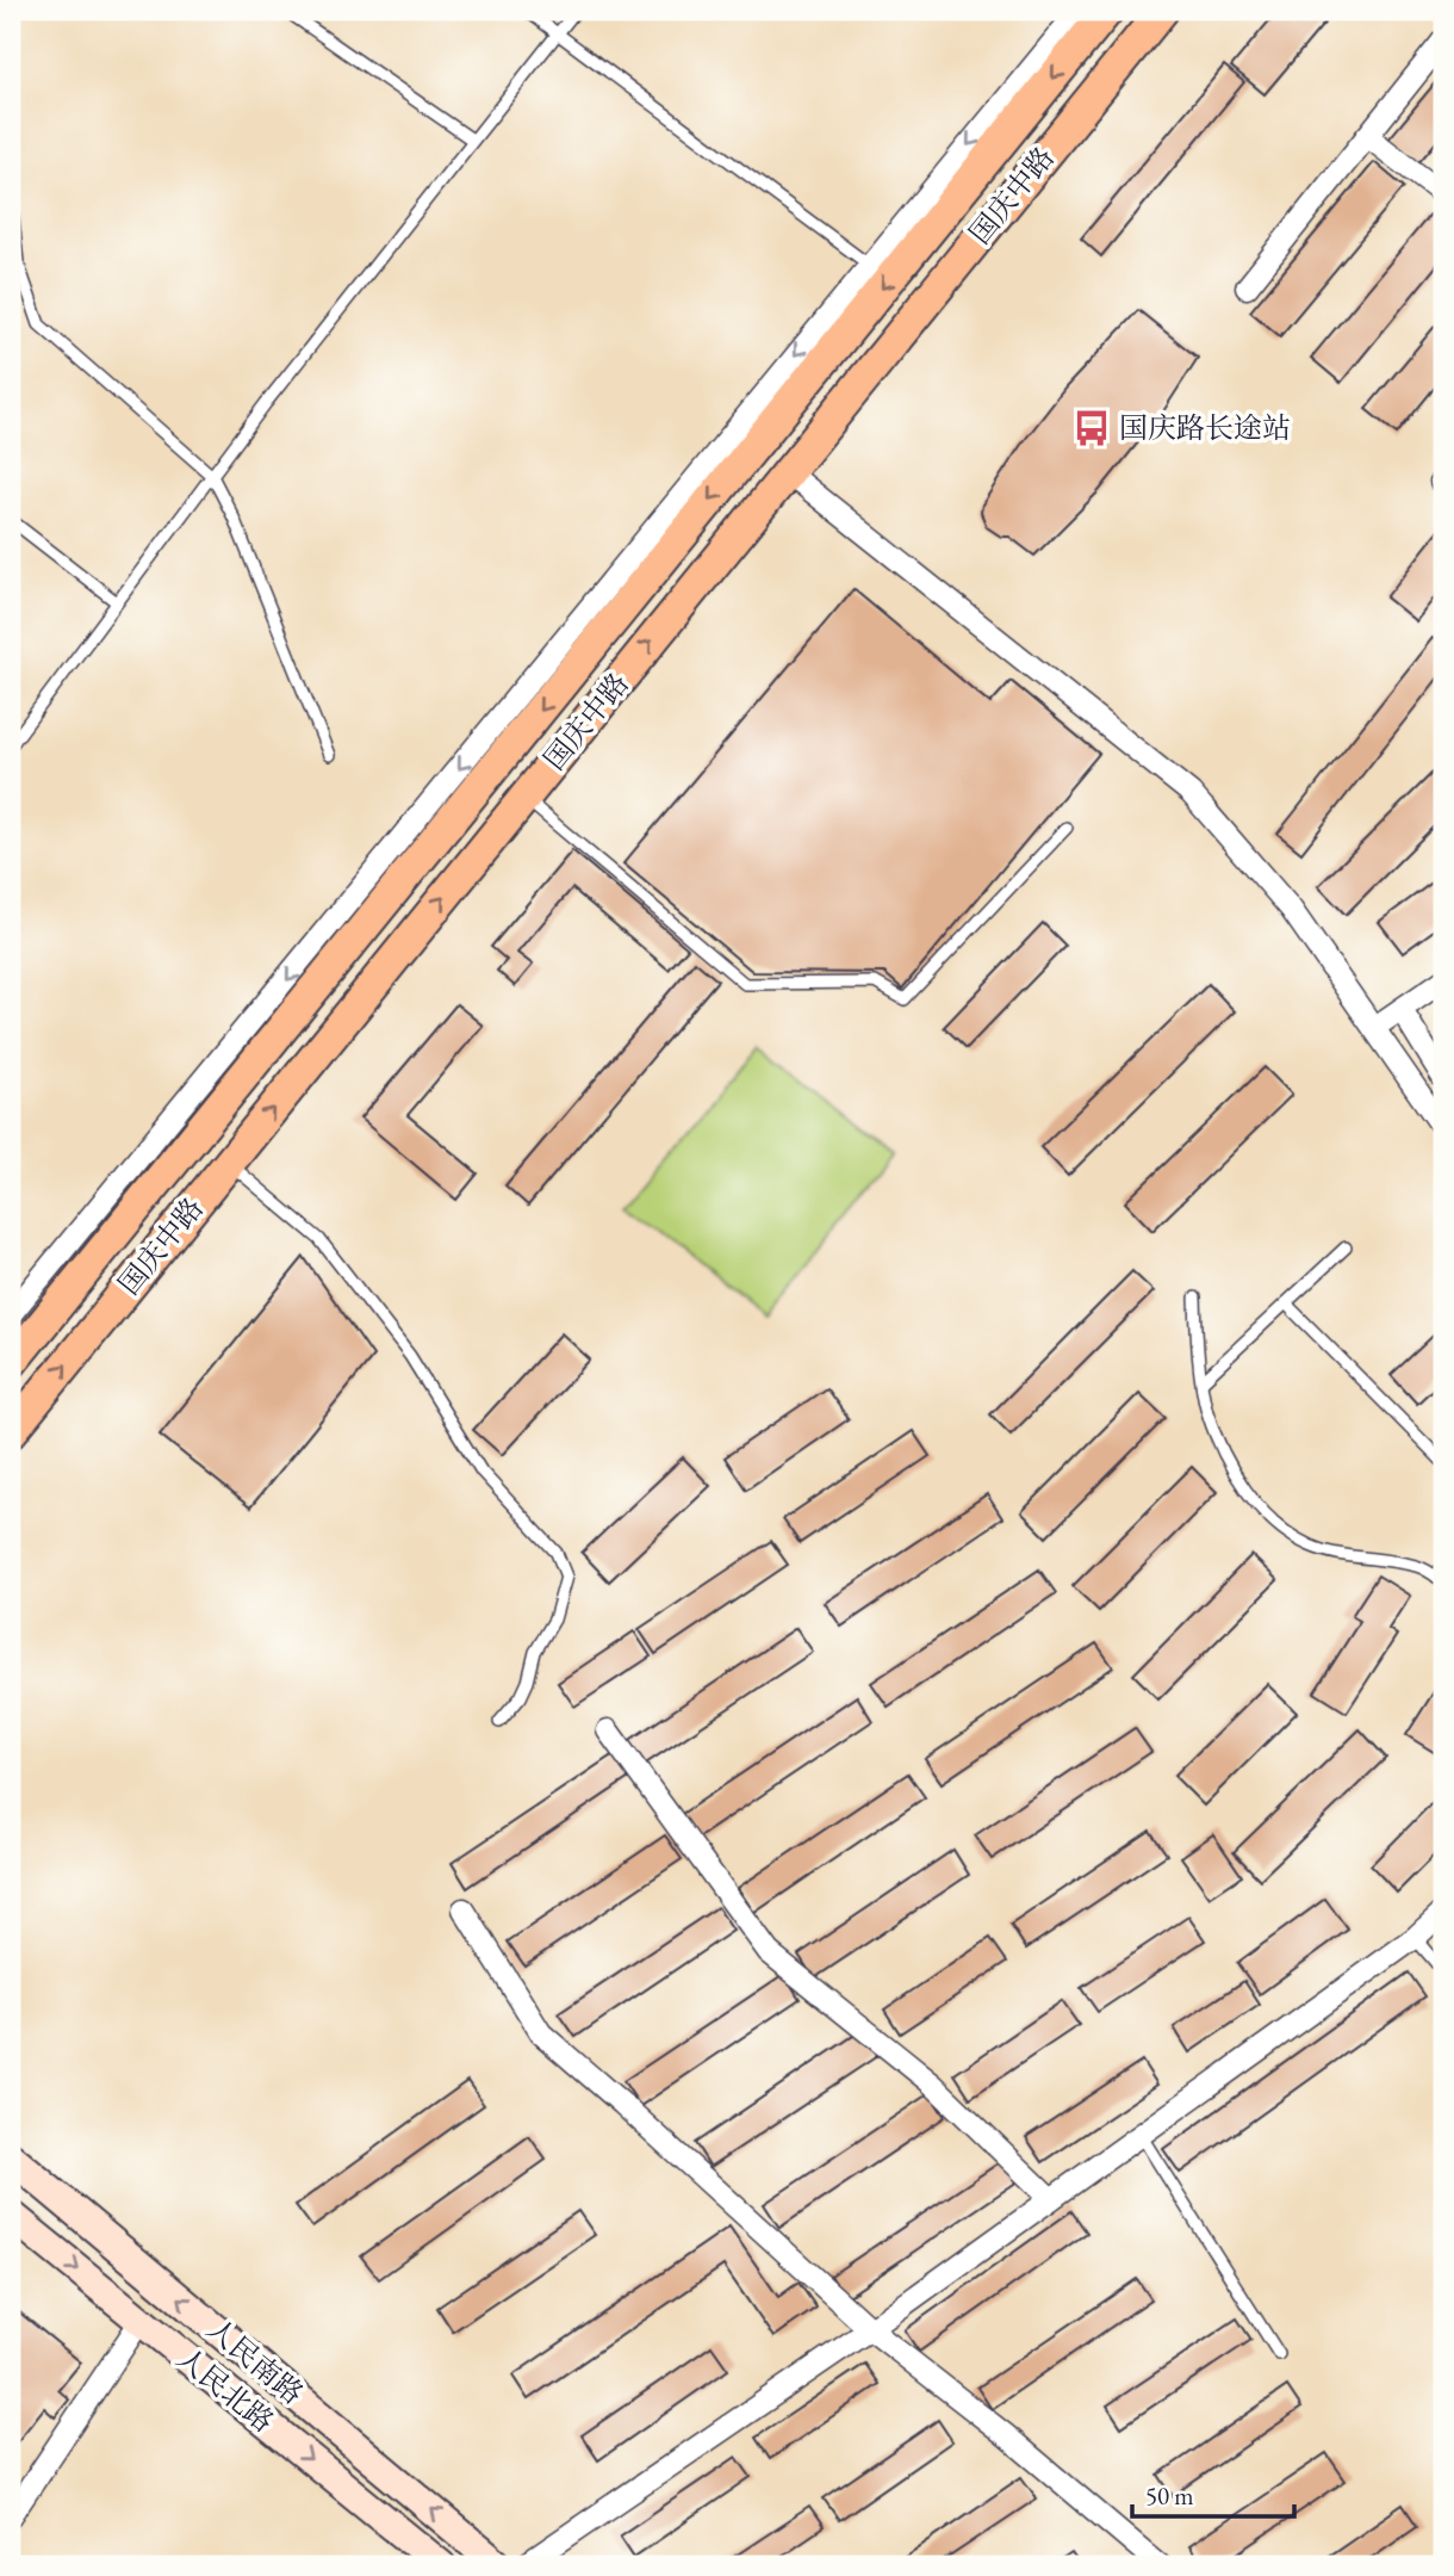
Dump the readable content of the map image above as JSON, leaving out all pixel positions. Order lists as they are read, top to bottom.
{
  "streets": {
    "main road": ["国庆中路", "人民南路", "人民北路"]
  },
  "one_way": ["人民南路", "人民北路"],
  "places": {
    "bus stop": ["国庆路长途站"]
  },
  "scale_bar": "50 m"
}
